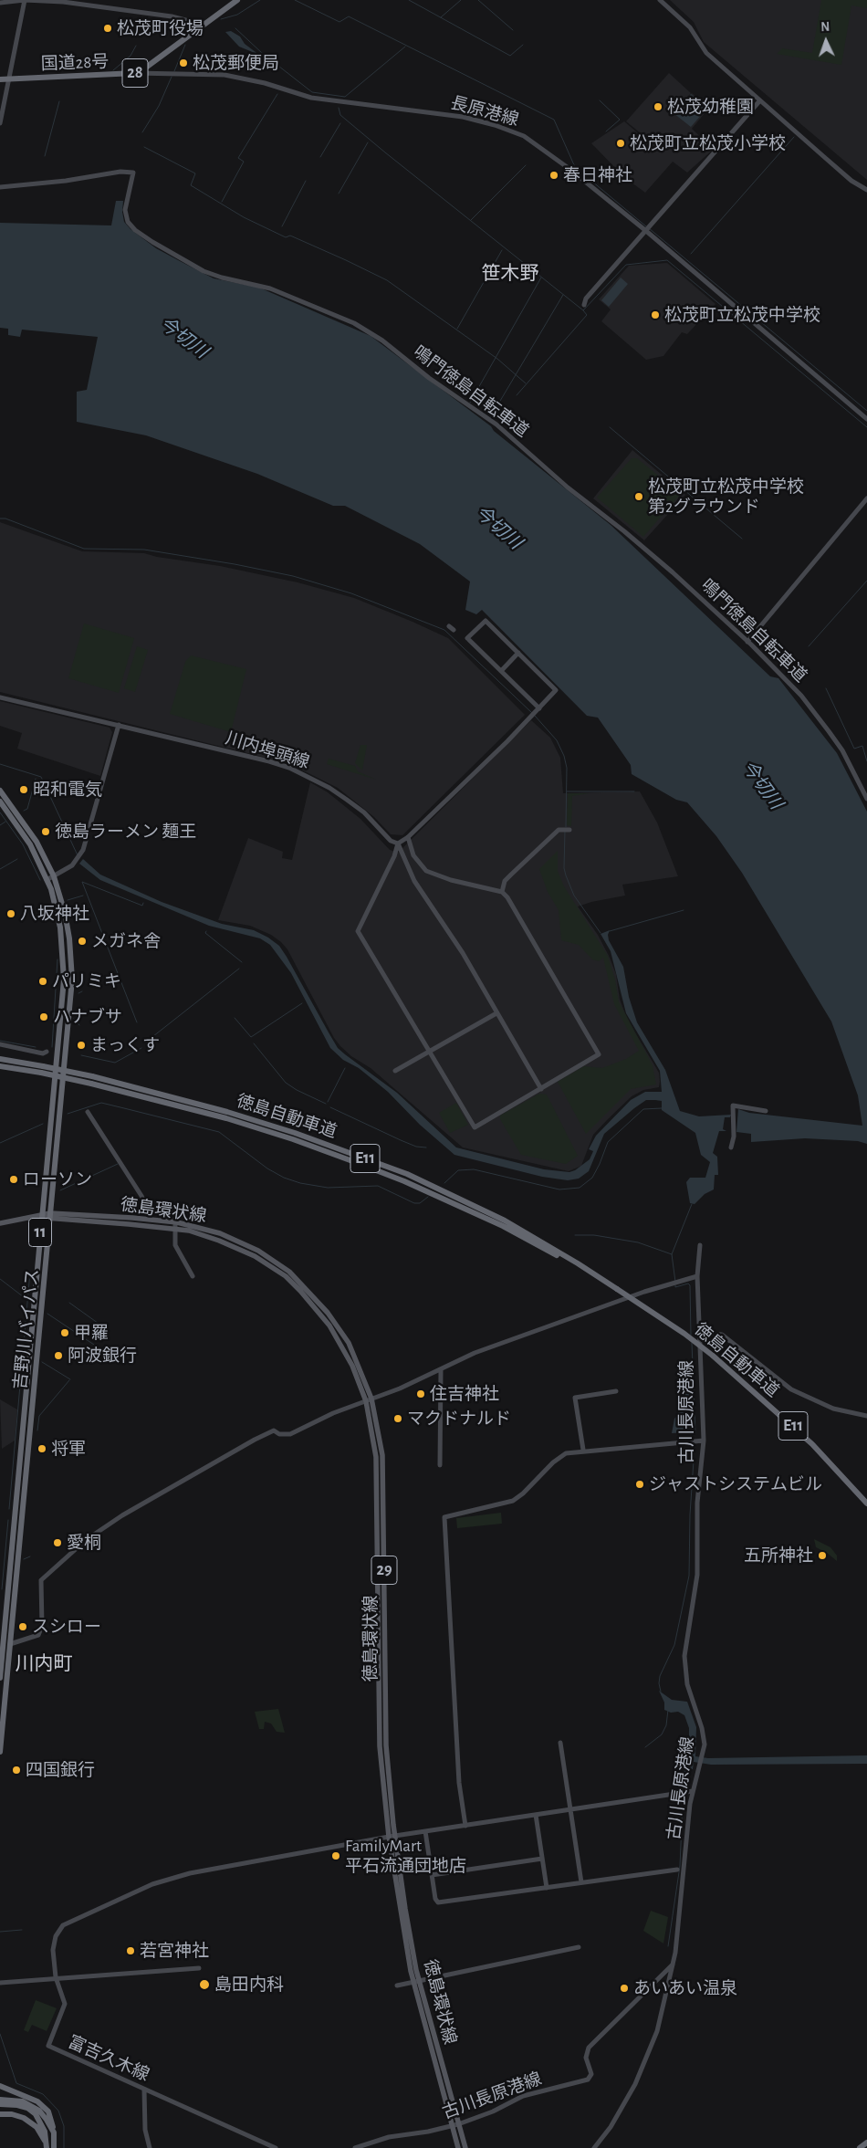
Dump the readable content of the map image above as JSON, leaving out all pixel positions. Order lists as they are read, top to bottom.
{
  "streets": {
    "highway": [
      "国道28号",
      "28",
      "徳島自動車道",
      "E11",
      "11",
      "吉野川バイパス"
    ],
    "main road": ["徳島環状線", "29"],
    "street": [
      "長原港線",
      "鳴門徳島自転車道",
      "川内埠頭線",
      "古川長原港線",
      "富吉久木線"
    ]
  },
  "crossings": [
    ["国道28号", "長原港線"],
    ["徳島環状線", "吉野川バイパス"],
    ["徳島環状線", "古川長原港線"]
  ],
  "districts": ["笹木野", "川内町"],
  "water": ["今切川"],
  "places": [
    "松茂町役場",
    "松茂郵便局",
    "松茂幼稚園",
    "松茂町立松茂小学校",
    "春日神社",
    "松茂町立松茂中学校",
    "松茂町立松茂中学校 第2グラウンド",
    "昭和電気",
    "徳島ラーメン 麺王",
    "八坂神社",
    "メガネ舎",
    "パリミキ",
    "ハナブサ",
    "まっくす",
    "ローソン",
    "甲羅",
    "阿波銀行",
    "住吉神社",
    "マクドナルド",
    "将軍",
    "ジャストシステムビル",
    "愛桐",
    "五所神社",
    "スシロー",
    "四国銀行",
    "FamilyMart 平石流通団地店",
    "若宮神社",
    "島田内科",
    "あいあい温泉"
  ],
  "north": "top"
}
